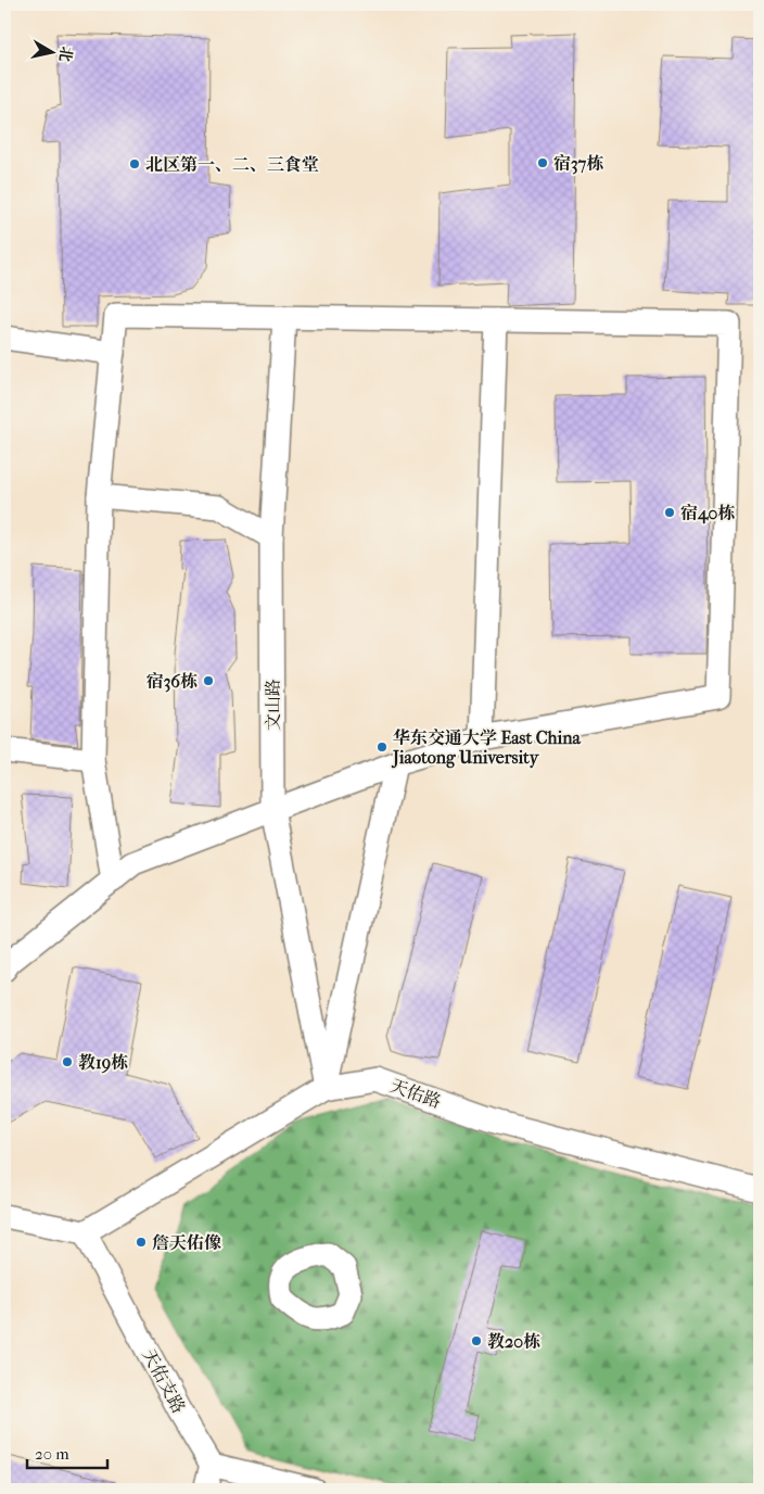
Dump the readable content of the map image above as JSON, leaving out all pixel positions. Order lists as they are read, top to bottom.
{
  "streets": {
    "street": ["文山路", "天佑路", "天佑支路"]
  },
  "crossings": [
    ["文山路", "天佑路"],
    ["天佑路", "天佑支路"]
  ],
  "places": [
    "宿37栋",
    "北区第一、二、三食堂",
    "宿40栋",
    "宿36栋",
    "华东交通大学 East China Jiaotong University",
    "教19栋",
    "詹天佑像",
    "教20栋"
  ],
  "scale_bar": "20 m",
  "north": "right"
}
